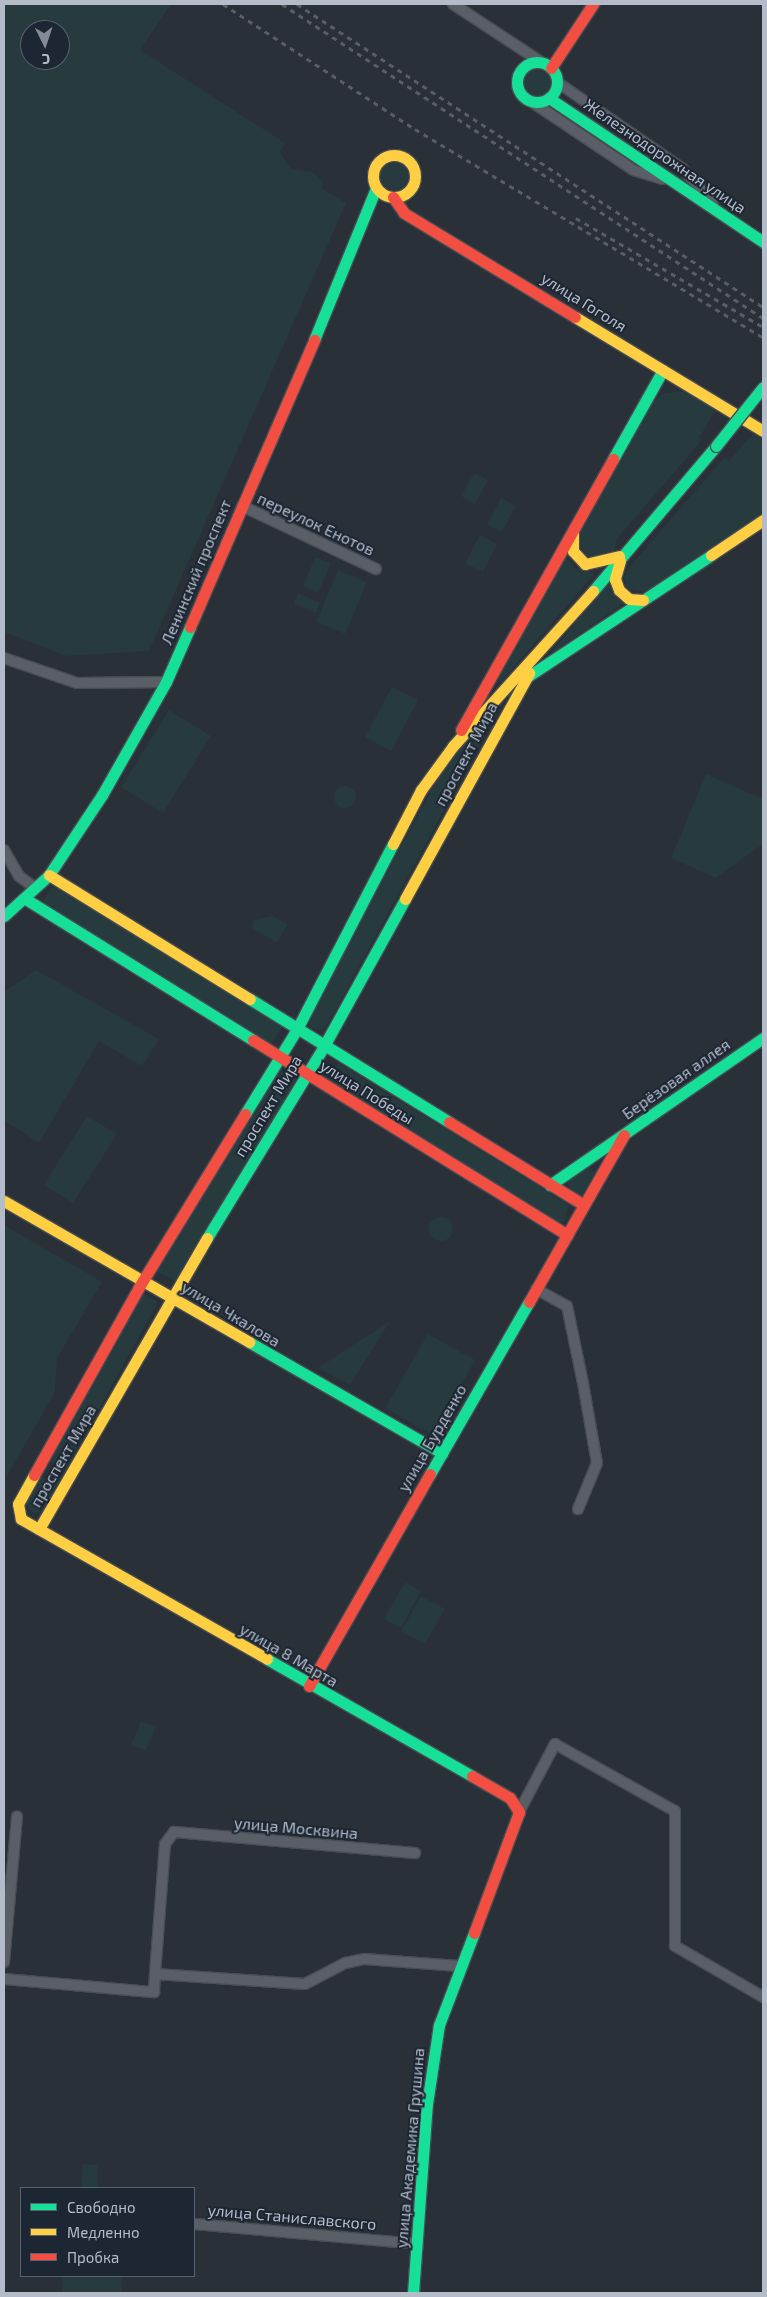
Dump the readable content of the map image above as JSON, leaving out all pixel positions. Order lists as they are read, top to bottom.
{
  "streets": {
    "street": [
      "Железнодорожная улица",
      "улица Гоголя",
      "переулок Енотов",
      "Ленинский проспект",
      "проспект Мира",
      "Берёзовая аллея",
      "улица Победы",
      "улица Чкалова",
      "улица Бурденко",
      "улица 8 Марта",
      "улица Москвина",
      "улица Академика Грушина",
      "улица Станиславского"
    ]
  },
  "crossings": [
    ["улица Гоголя", "Ленинский проспект"],
    ["переулок Енотов", "Ленинский проспект"],
    ["Ленинский проспект", "улица Победы"],
    ["проспект Мира", "улица Победы"],
    ["проспект Мира", "улица Чкалова"],
    ["проспект Мира", "улица 8 Марта"],
    ["Берёзовая аллея", "улица Победы"],
    ["Берёзовая аллея", "улица Бурденко"],
    ["улица Победы", "улица Бурденко"],
    ["улица Чкалова", "улица Бурденко"],
    ["улица Бурденко", "улица 8 Марта"],
    ["улица 8 Марта", "улица Академика Грушина"],
    ["улица Академика Грушина", "улица Станиславского"]
  ],
  "legend": ["Свободно", "Медленно", "Пробка"],
  "north": "bottom"
}
